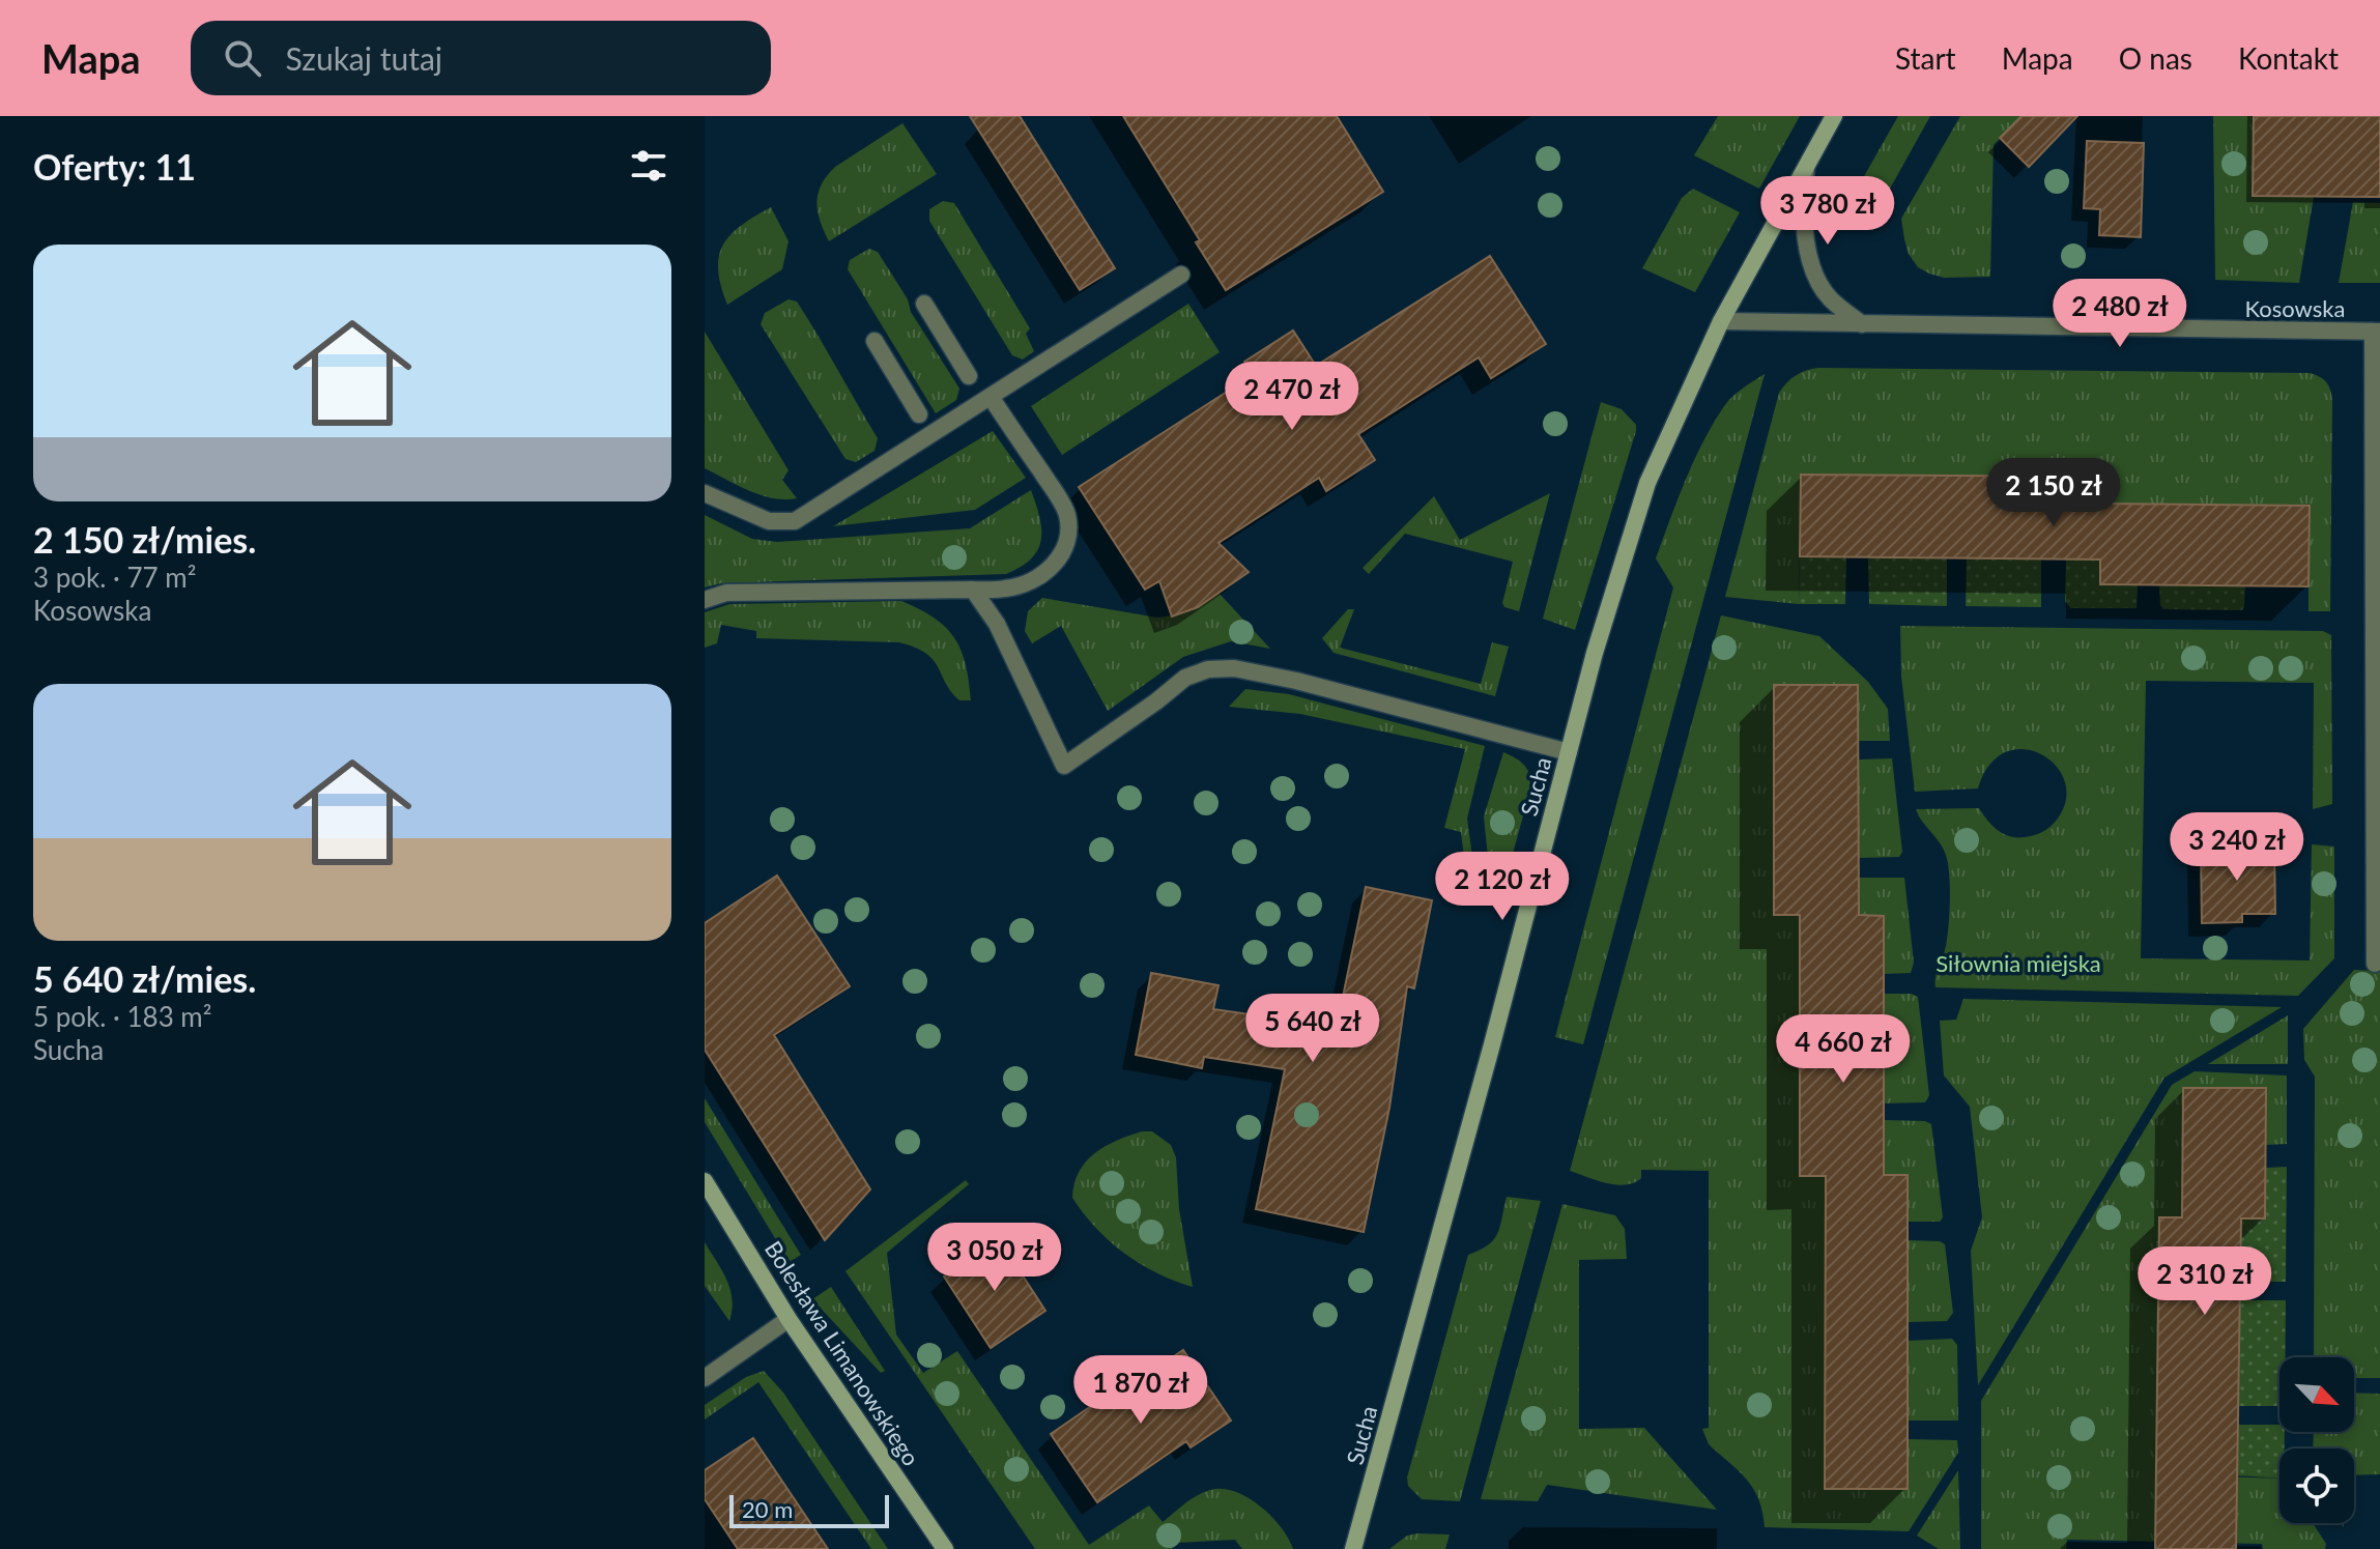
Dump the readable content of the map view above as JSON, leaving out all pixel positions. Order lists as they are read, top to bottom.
{
  "streets": {
    "street": ["Kosowska", "Sucha", "Bolesława Limanowskiego"]
  },
  "crossings": [
    ["Kosowska", "Sucha"]
  ],
  "parks": ["Siłownia miejska"],
  "scale_bar": "20 m",
  "north": "bottom right",
  "page": {
    "header": "Mapa",
    "search": "Szukaj tutaj",
    "nav": [
      "Start",
      "Mapa",
      "O nas",
      "Kontakt"
    ],
    "heading": "Oferty: 11",
    "price": [
      "3 780 zł",
      "2 480 zł",
      "2 470 zł",
      "2 150 zł",
      "3 240 zł",
      "2 120 zł",
      "5 640 zł",
      "4 660 zł",
      "3 050 zł",
      "2 310 zł",
      "1 870 zł"
    ],
    "list": [
      {
        "name": "2 150 zł/mies.",
        "note": "3 pok. · 77 m² · Kosowska"
      },
      {
        "name": "5 640 zł/mies.",
        "note": "5 pok. · 183 m² · Sucha"
      }
    ],
    "scale": "20 m"
  }
}
